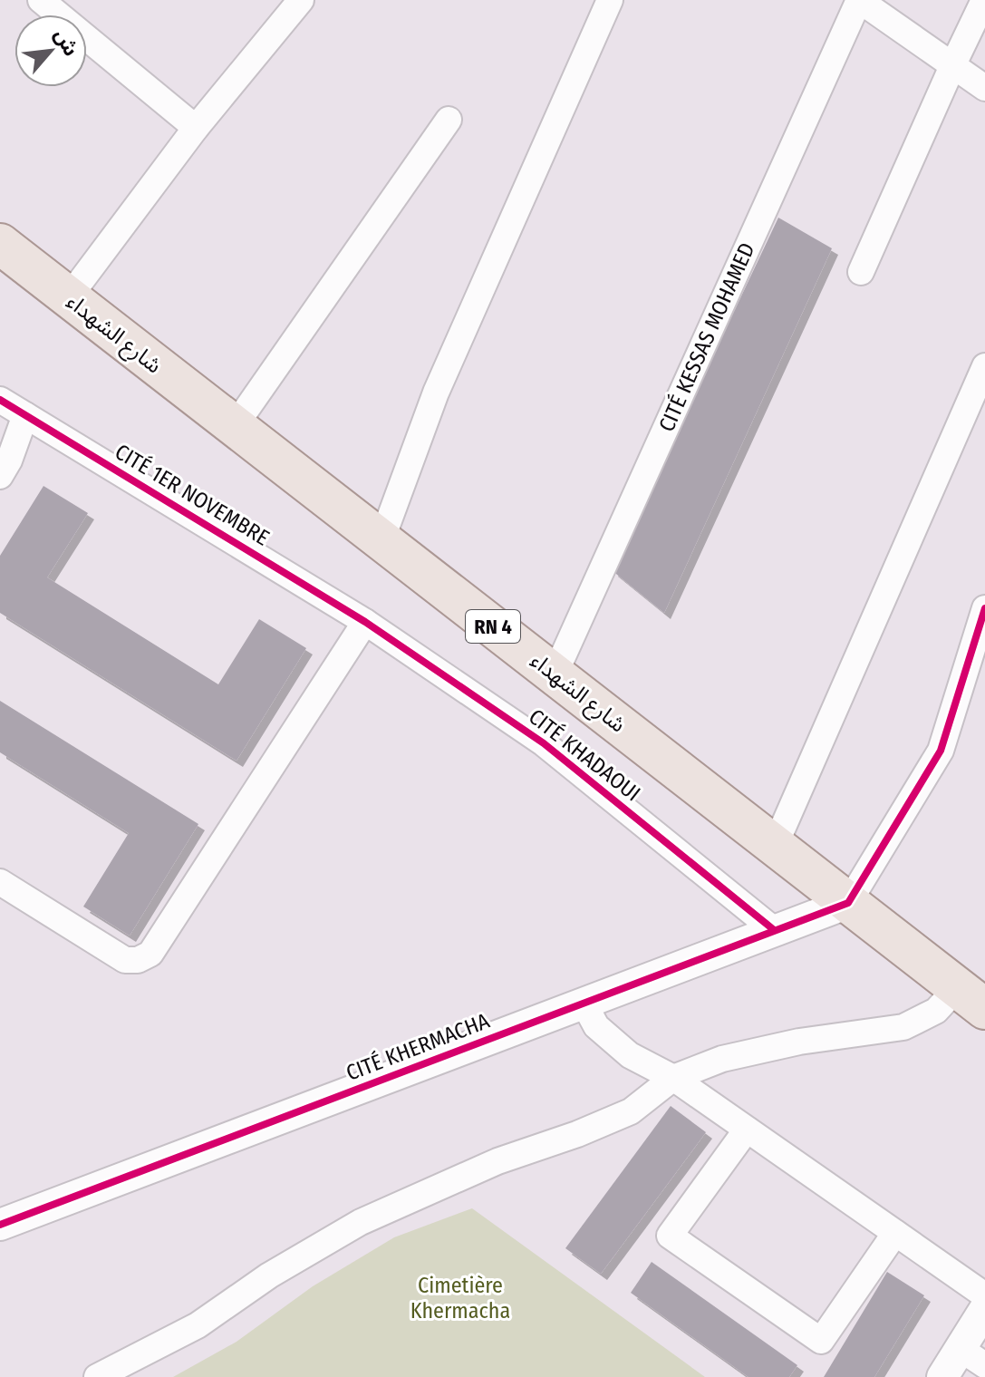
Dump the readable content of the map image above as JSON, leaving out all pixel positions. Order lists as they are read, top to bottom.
{
  "streets": {
    "main road": ["شارع الشهداء", "RN 4"],
    "street": [
      "CITÉ KESSAS MOHAMED",
      "CITÉ 1ER NOVEMBRE",
      "CITÉ KHADAOUI",
      "CITÉ KHERMACHA"
    ]
  },
  "crossings": [
    ["شارع الشهداء", "CITÉ KESSAS MOHAMED"],
    ["شارع الشهداء", "CITÉ KHERMACHA"],
    ["CITÉ 1ER NOVEMBRE", "CITÉ KHADAOUI"],
    ["CITÉ KHADAOUI", "CITÉ KHERMACHA"]
  ],
  "parks": ["Cimetière Khermacha"],
  "north": "top right"
}
